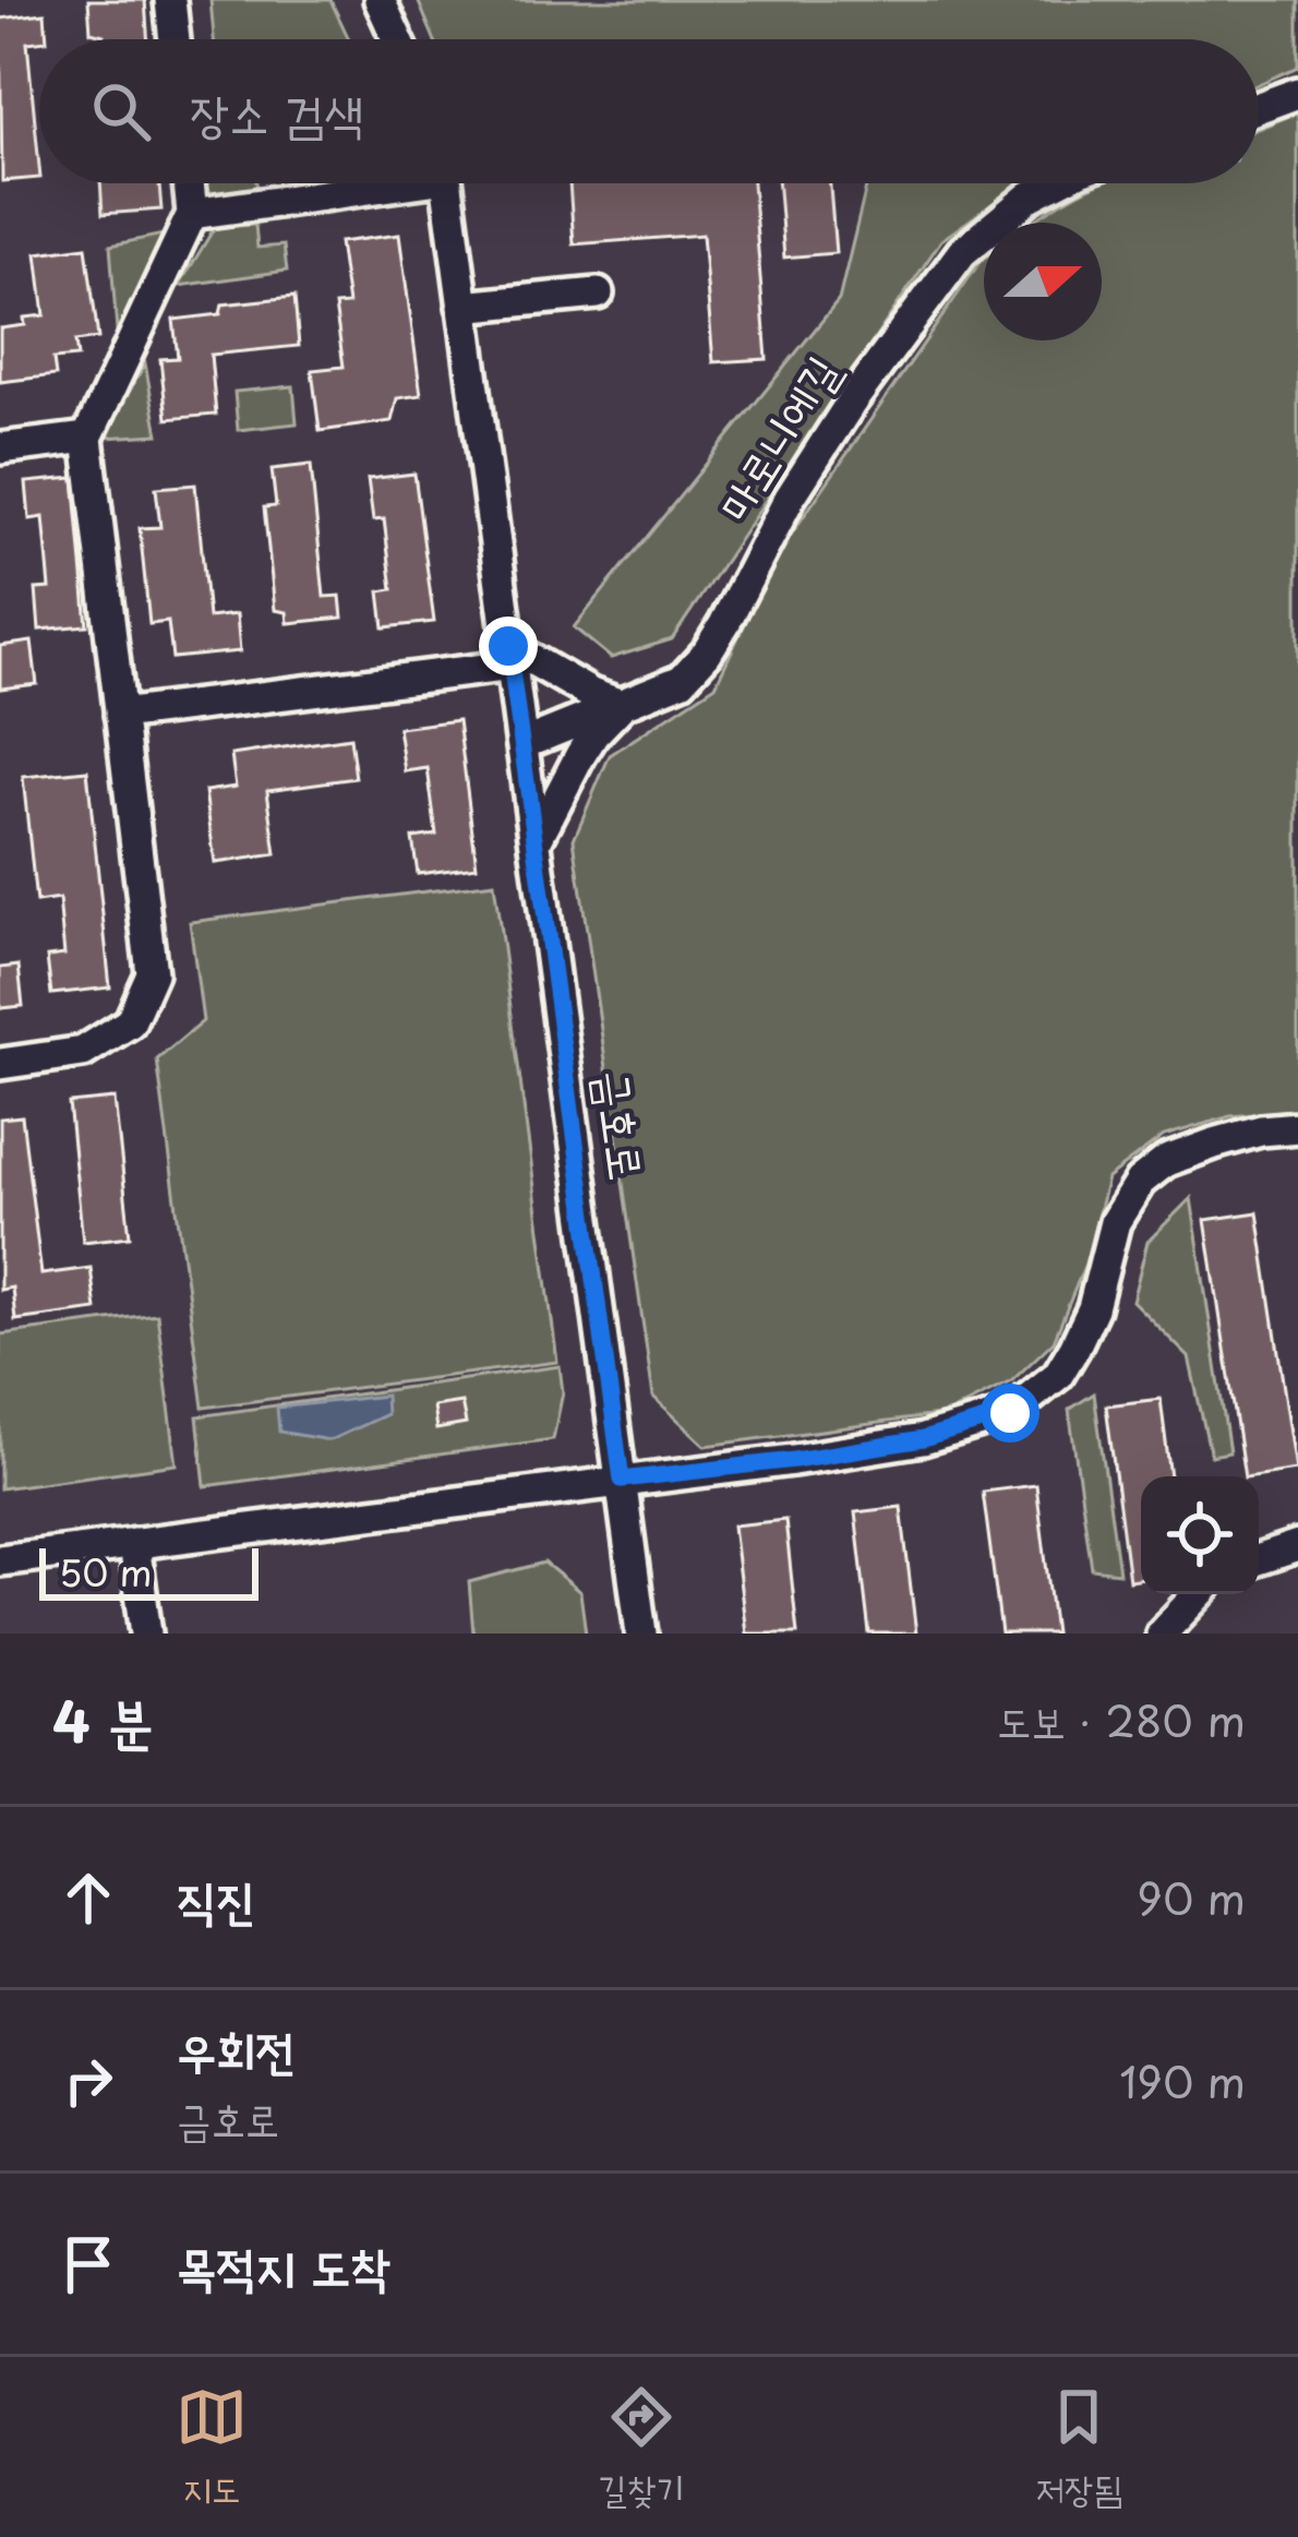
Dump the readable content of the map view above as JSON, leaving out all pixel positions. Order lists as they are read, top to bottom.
{
  "streets": {
    "street": ["마로니에길", "금호로"]
  },
  "crossings": [
    ["마로니에길", "금호로"]
  ],
  "scale_bar": "50 m",
  "north": "right",
  "page": {
    "search": "장소 검색",
    "scale": "50 m",
    "heading": ["4 분", "도보 · 280 m"],
    "list": [
      ["직진", "90 m"],
      ["우회전", "금호로", "190 m"],
      "목적지 도착"
    ],
    "nav": ["지도", "길찾기", "저장됨"]
  }
}
